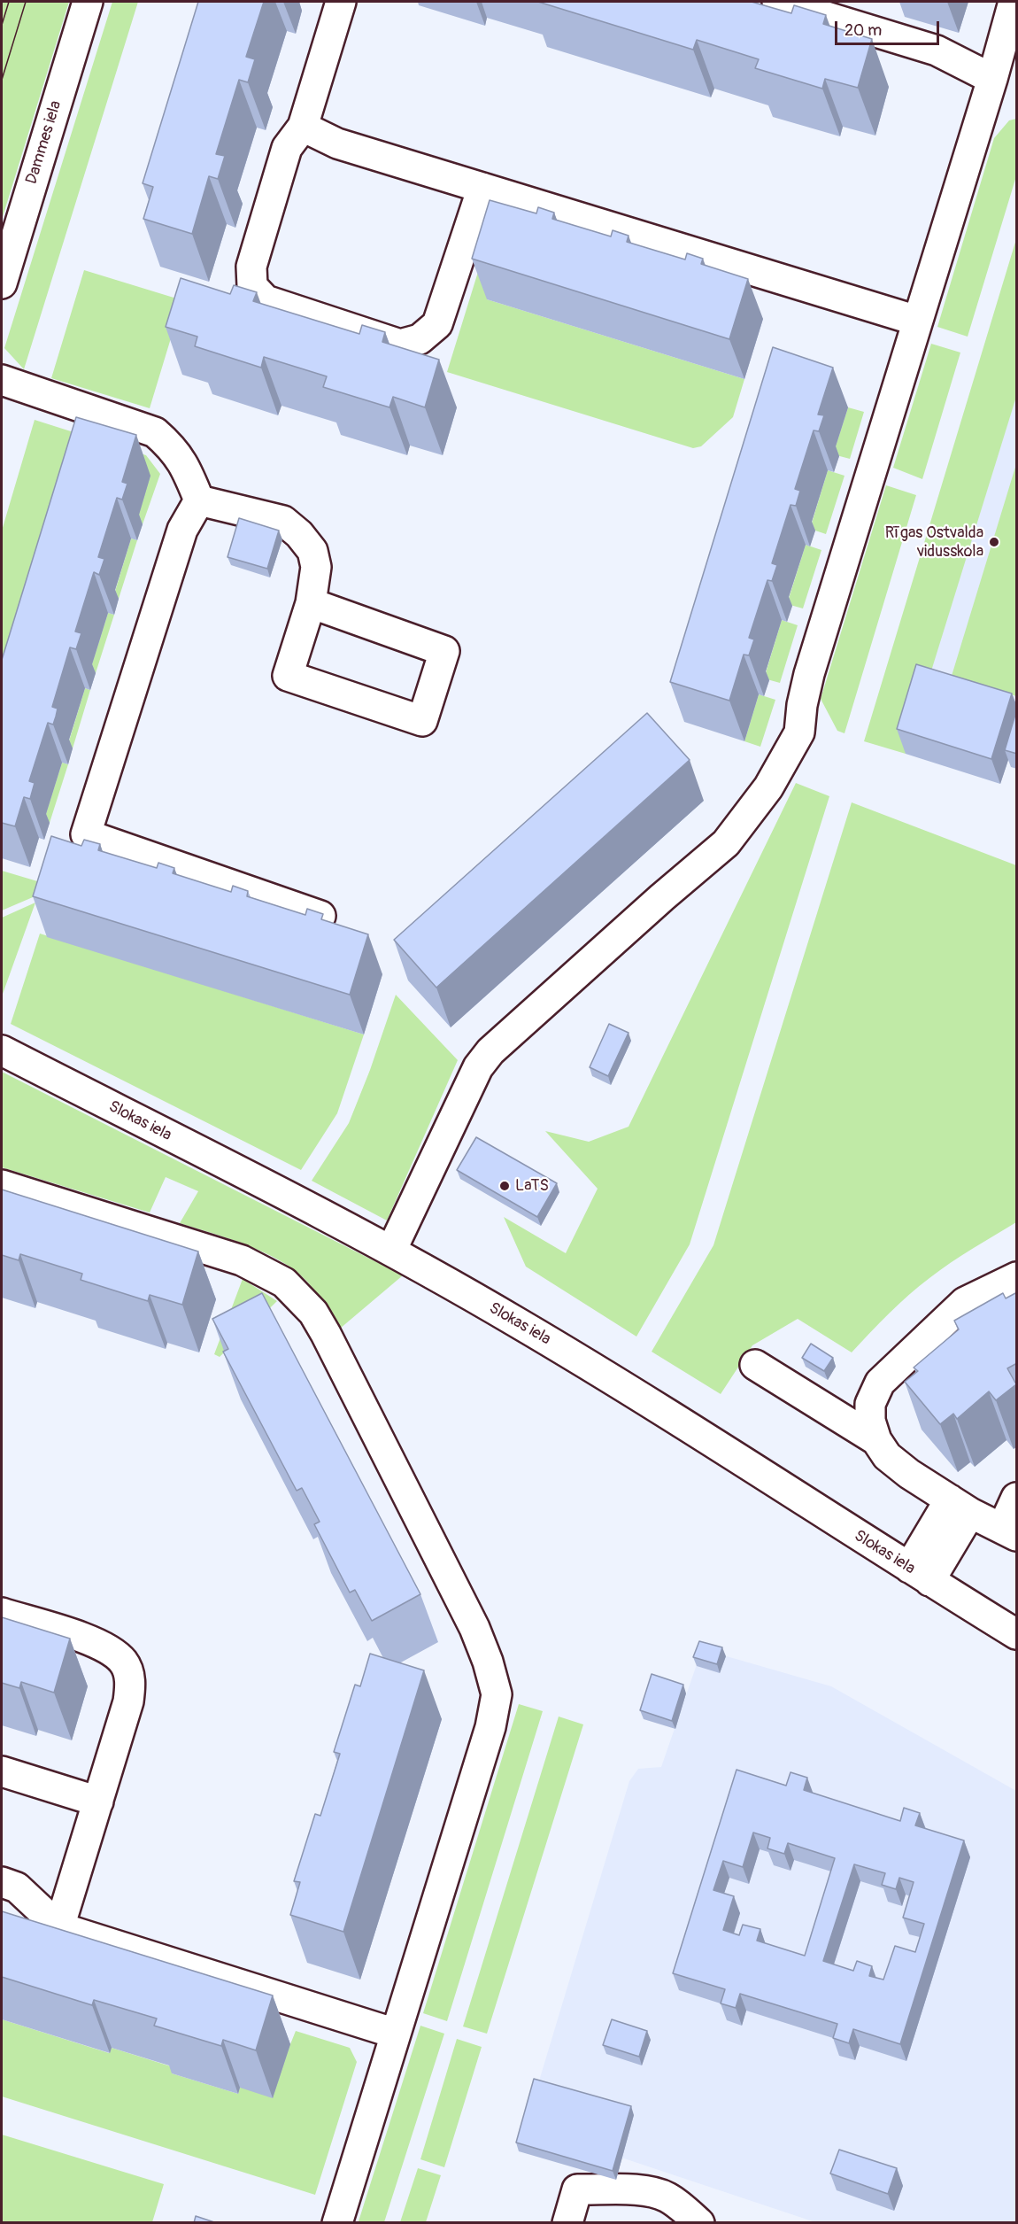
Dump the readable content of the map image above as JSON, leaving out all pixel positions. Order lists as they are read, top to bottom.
{
  "streets": {
    "street": ["Dammes iela", "Slokas iela"]
  },
  "places": ["Rīgas Ostvalda vidusskola", "LaTS"],
  "scale_bar": "20 m"
}
